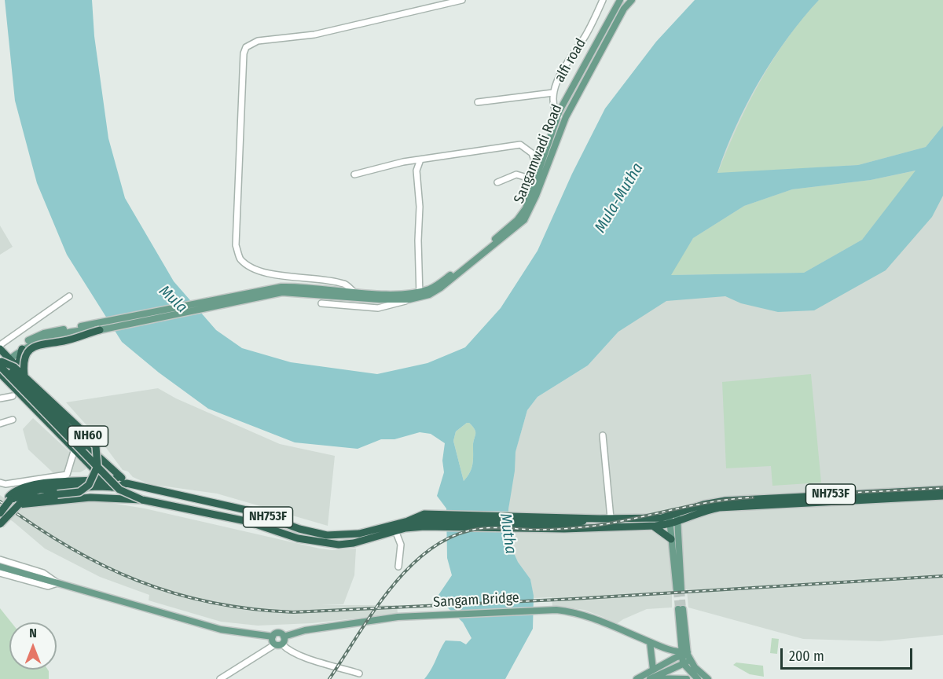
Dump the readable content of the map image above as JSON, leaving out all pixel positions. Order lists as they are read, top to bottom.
{
  "streets": {
    "highway": ["NH60", "NH753F"],
    "main road": ["Sangamwadi Road", "Sangam Bridge"],
    "street": ["alfi road"]
  },
  "crossings": [
    ["alfi road", "Sangamwadi Road"]
  ],
  "water": ["Mula-Mutha", "Mula", "Mutha"],
  "scale_bar": "200 m",
  "north": "top"
}
